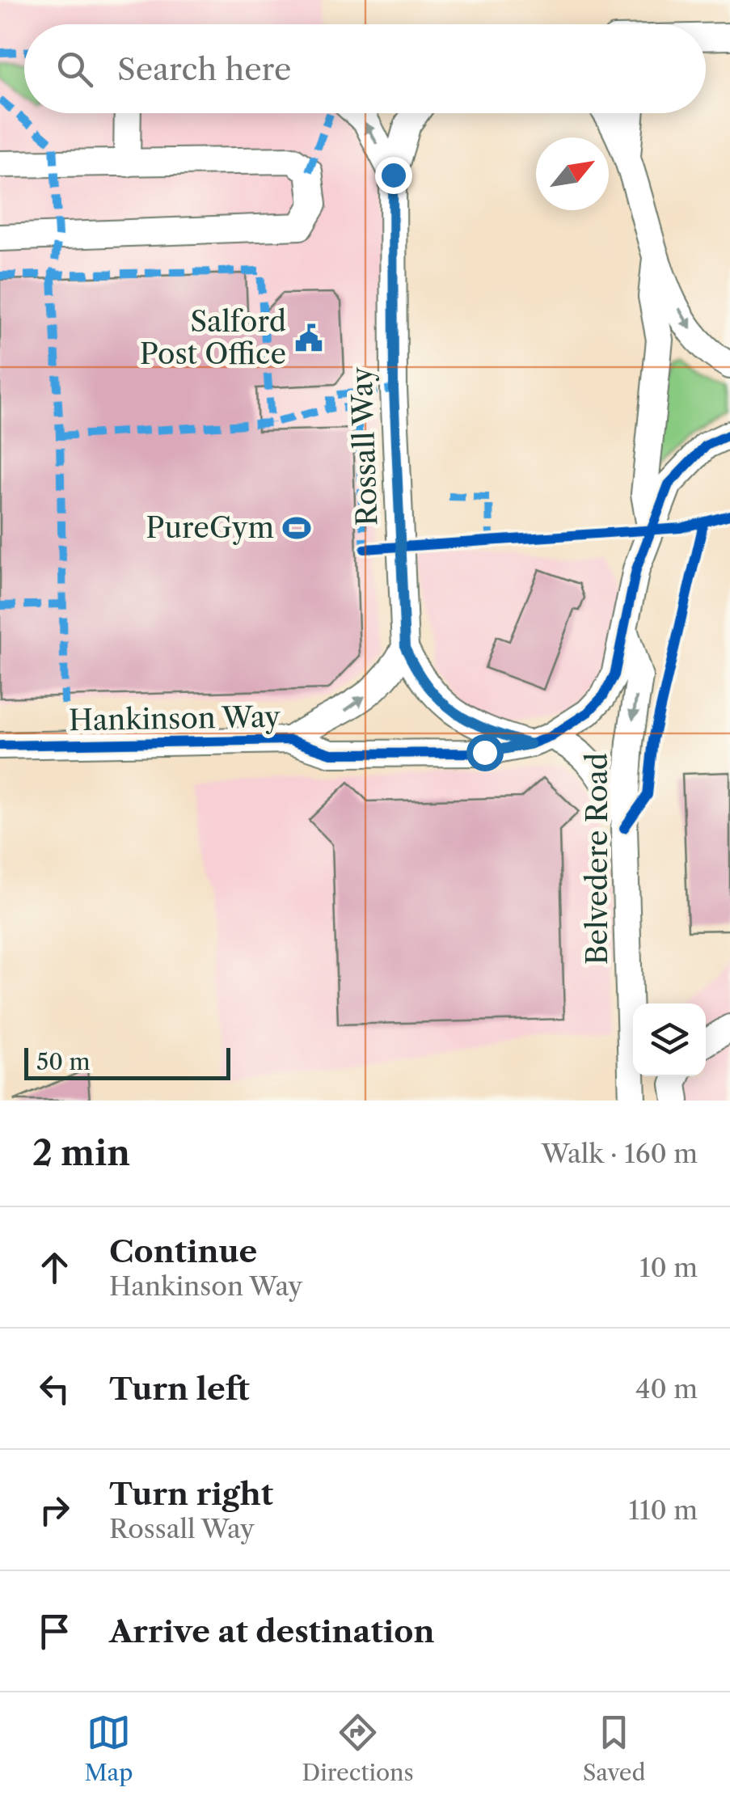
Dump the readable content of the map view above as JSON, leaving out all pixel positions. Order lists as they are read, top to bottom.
{
  "streets": {
    "street": ["Rossall Way", "Hankinson Way", "Belvedere Road"]
  },
  "crossings": [
    ["Hankinson Way", "Belvedere Road"]
  ],
  "places": {
    "public building": ["Salford Post Office"],
    "sports": ["PureGym"]
  },
  "scale_bar": "50 m",
  "north": "top right",
  "page": {
    "search": "Search here",
    "scale": "50 m",
    "heading": ["2 min", "Walk · 160 m"],
    "list": [
      ["Continue", "Hankinson Way", "10 m"],
      ["Turn left", "40 m"],
      ["Turn right", "Rossall Way", "110 m"],
      "Arrive at destination"
    ],
    "nav": ["Map", "Directions", "Saved"]
  }
}
